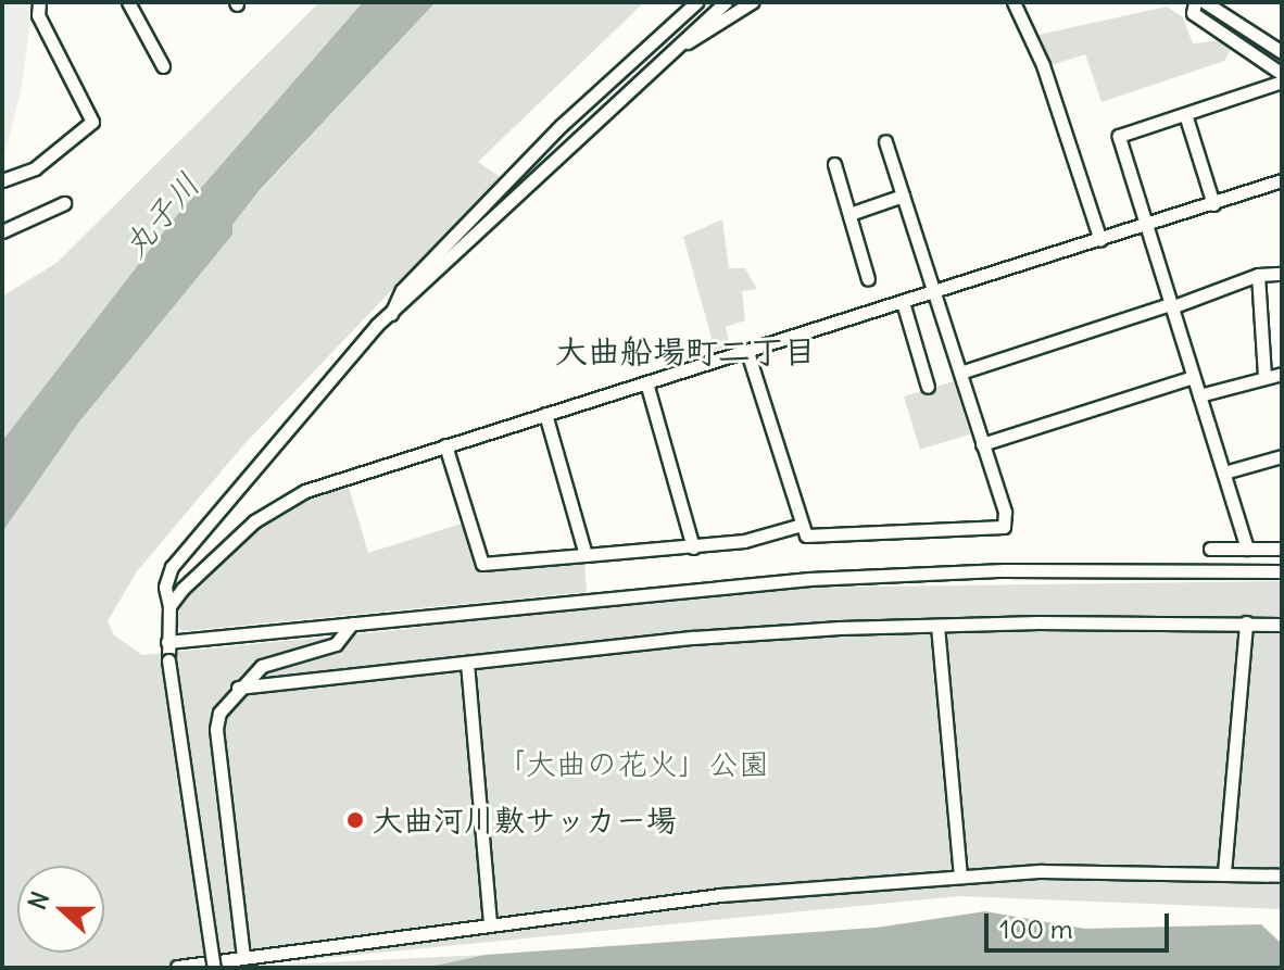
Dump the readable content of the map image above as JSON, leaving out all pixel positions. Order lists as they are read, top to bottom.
{
  "districts": ["大曲船場町二丁目"],
  "water": ["丸子川"],
  "parks": ["「大曲の花火」公園"],
  "places": ["大曲河川敷サッカー場"],
  "scale_bar": "100 m",
  "north": "left"
}
